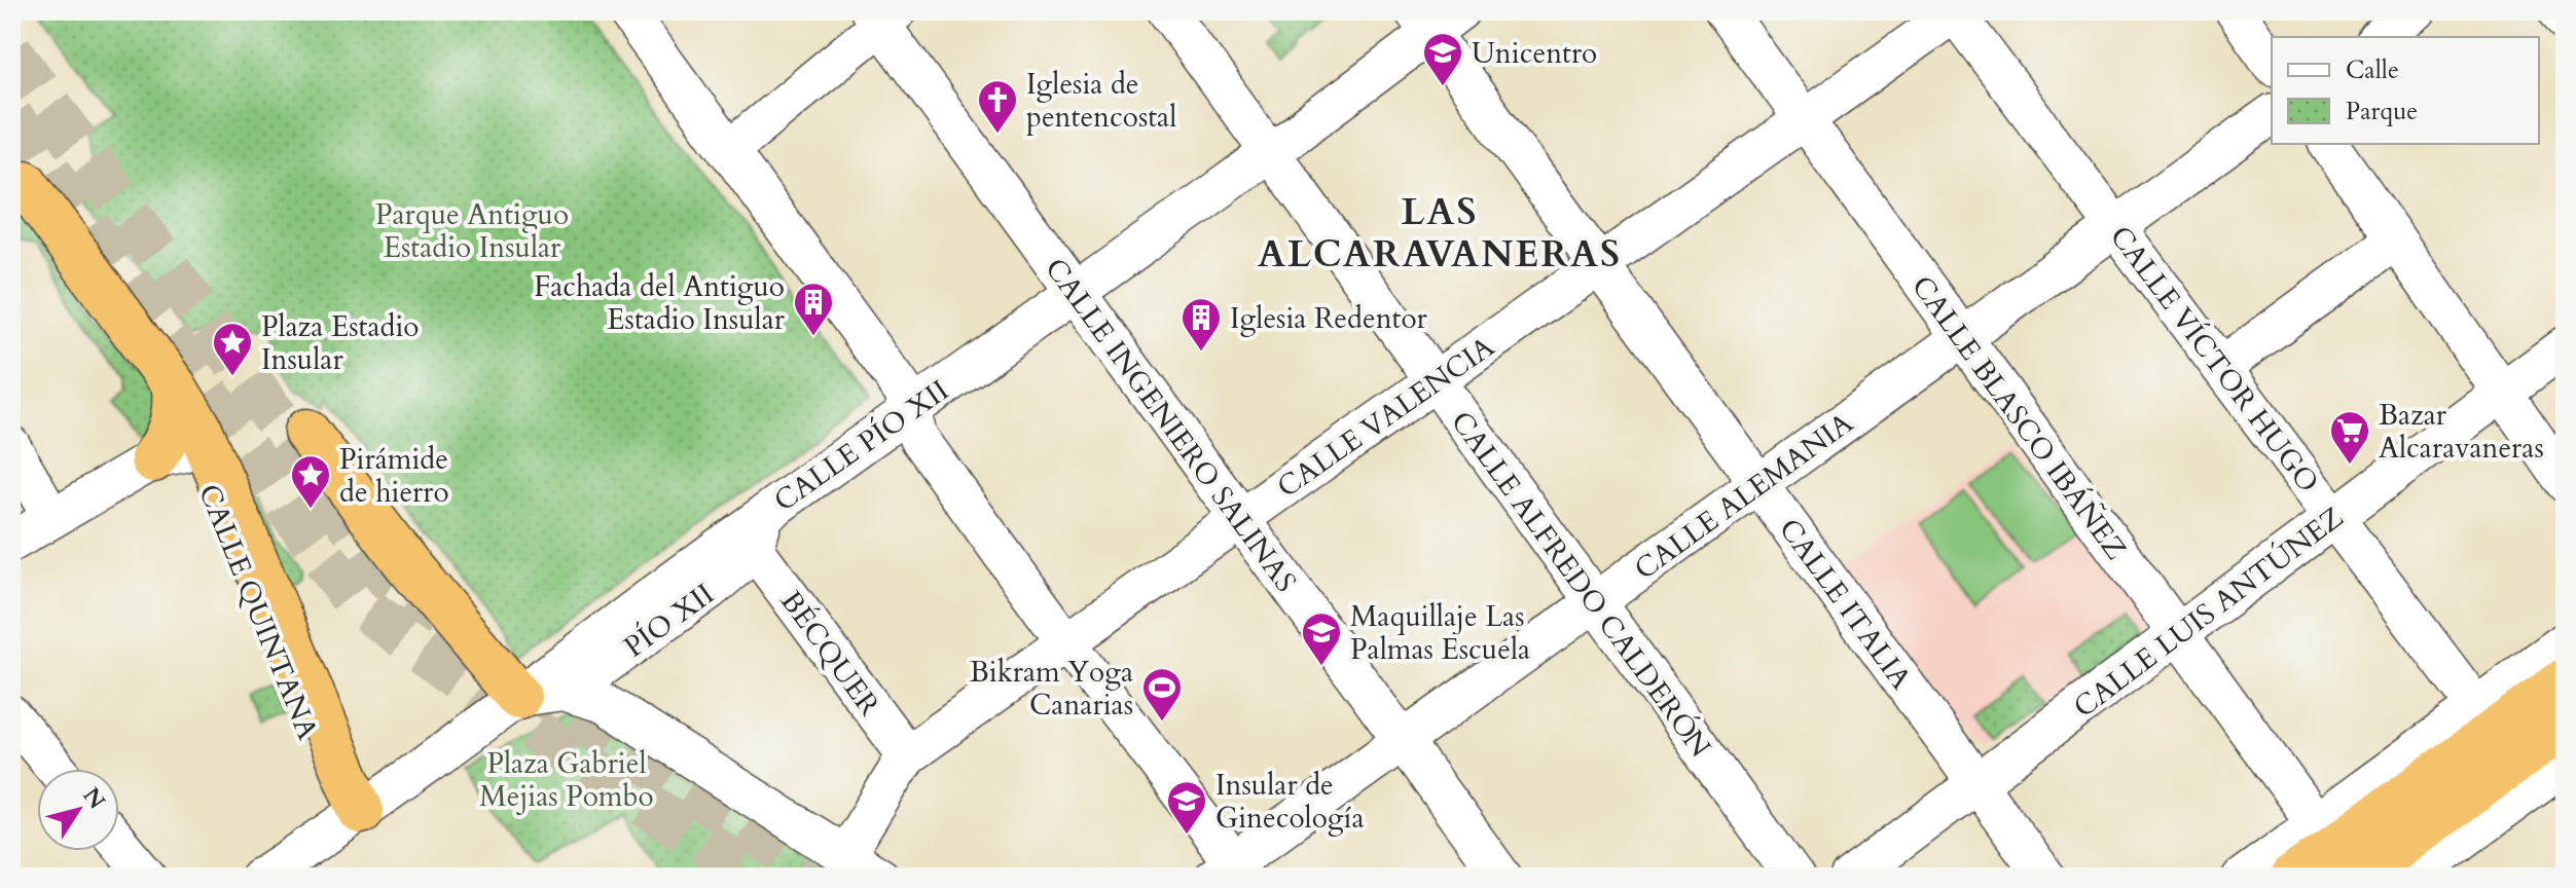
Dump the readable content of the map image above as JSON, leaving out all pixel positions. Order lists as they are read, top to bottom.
{
  "streets": {
    "street": [
      "CALLE VÍCTOR HUGO",
      "CALLE VALENCIA",
      "CALLE BLASCO IBÁÑEZ",
      "CALLE INGENIERO SALINAS",
      "CALLE PÍO XII",
      "CALLE ALEMANIA",
      "CALLE ALFREDO CALDERÓN",
      "CALLE ITALIA",
      "CALLE QUINTANA",
      "CALLE LUIS ANTÚNEZ",
      "PÍO XII",
      "BÉCQUER"
    ]
  },
  "crossings": [
    ["CALLE VÍCTOR HUGO", "CALLE VALENCIA"],
    ["CALLE VÍCTOR HUGO", "CALLE ALEMANIA"],
    ["CALLE VÍCTOR HUGO", "CALLE LUIS ANTÚNEZ"],
    ["CALLE VALENCIA", "CALLE BLASCO IBÁÑEZ"],
    ["CALLE VALENCIA", "CALLE INGENIERO SALINAS"],
    ["CALLE VALENCIA", "CALLE ALFREDO CALDERÓN"],
    ["CALLE VALENCIA", "CALLE ITALIA"],
    ["CALLE VALENCIA", "BÉCQUER"],
    ["CALLE BLASCO IBÁÑEZ", "CALLE ALEMANIA"],
    ["CALLE BLASCO IBÁÑEZ", "CALLE LUIS ANTÚNEZ"],
    ["CALLE INGENIERO SALINAS", "CALLE PÍO XII"],
    ["CALLE INGENIERO SALINAS", "CALLE ALEMANIA"],
    ["CALLE PÍO XII", "CALLE ALFREDO CALDERÓN"],
    ["CALLE PÍO XII", "CALLE ITALIA"],
    ["CALLE PÍO XII", "CALLE QUINTANA"],
    ["CALLE ALEMANIA", "CALLE ALFREDO CALDERÓN"],
    ["CALLE ALEMANIA", "CALLE ITALIA"],
    ["CALLE ITALIA", "CALLE LUIS ANTÚNEZ"],
    ["PÍO XII", "BÉCQUER"]
  ],
  "districts": ["LAS ALCARAVANERAS"],
  "parks": ["Parque Antiguo Estadio Insular", "Plaza Gabriel Mejias Pombo"],
  "places": {
    "school or university": ["Unicentro", "Maquillaje Las Palmas Escuela", "Insular de Ginecología"],
    "church": ["Iglesia de pentencostal"],
    "building": ["Fachada del Antiguo Estadio Insular", "Iglesia Redentor"],
    "place": ["Plaza Estadio Insular", "Pirámide de hierro"],
    "supermarket": ["Bazar Alcaravaneras"],
    "sports": ["Bikram Yoga Canarias"]
  },
  "legend": ["Calle", "Parque"],
  "north": "top right"
}
